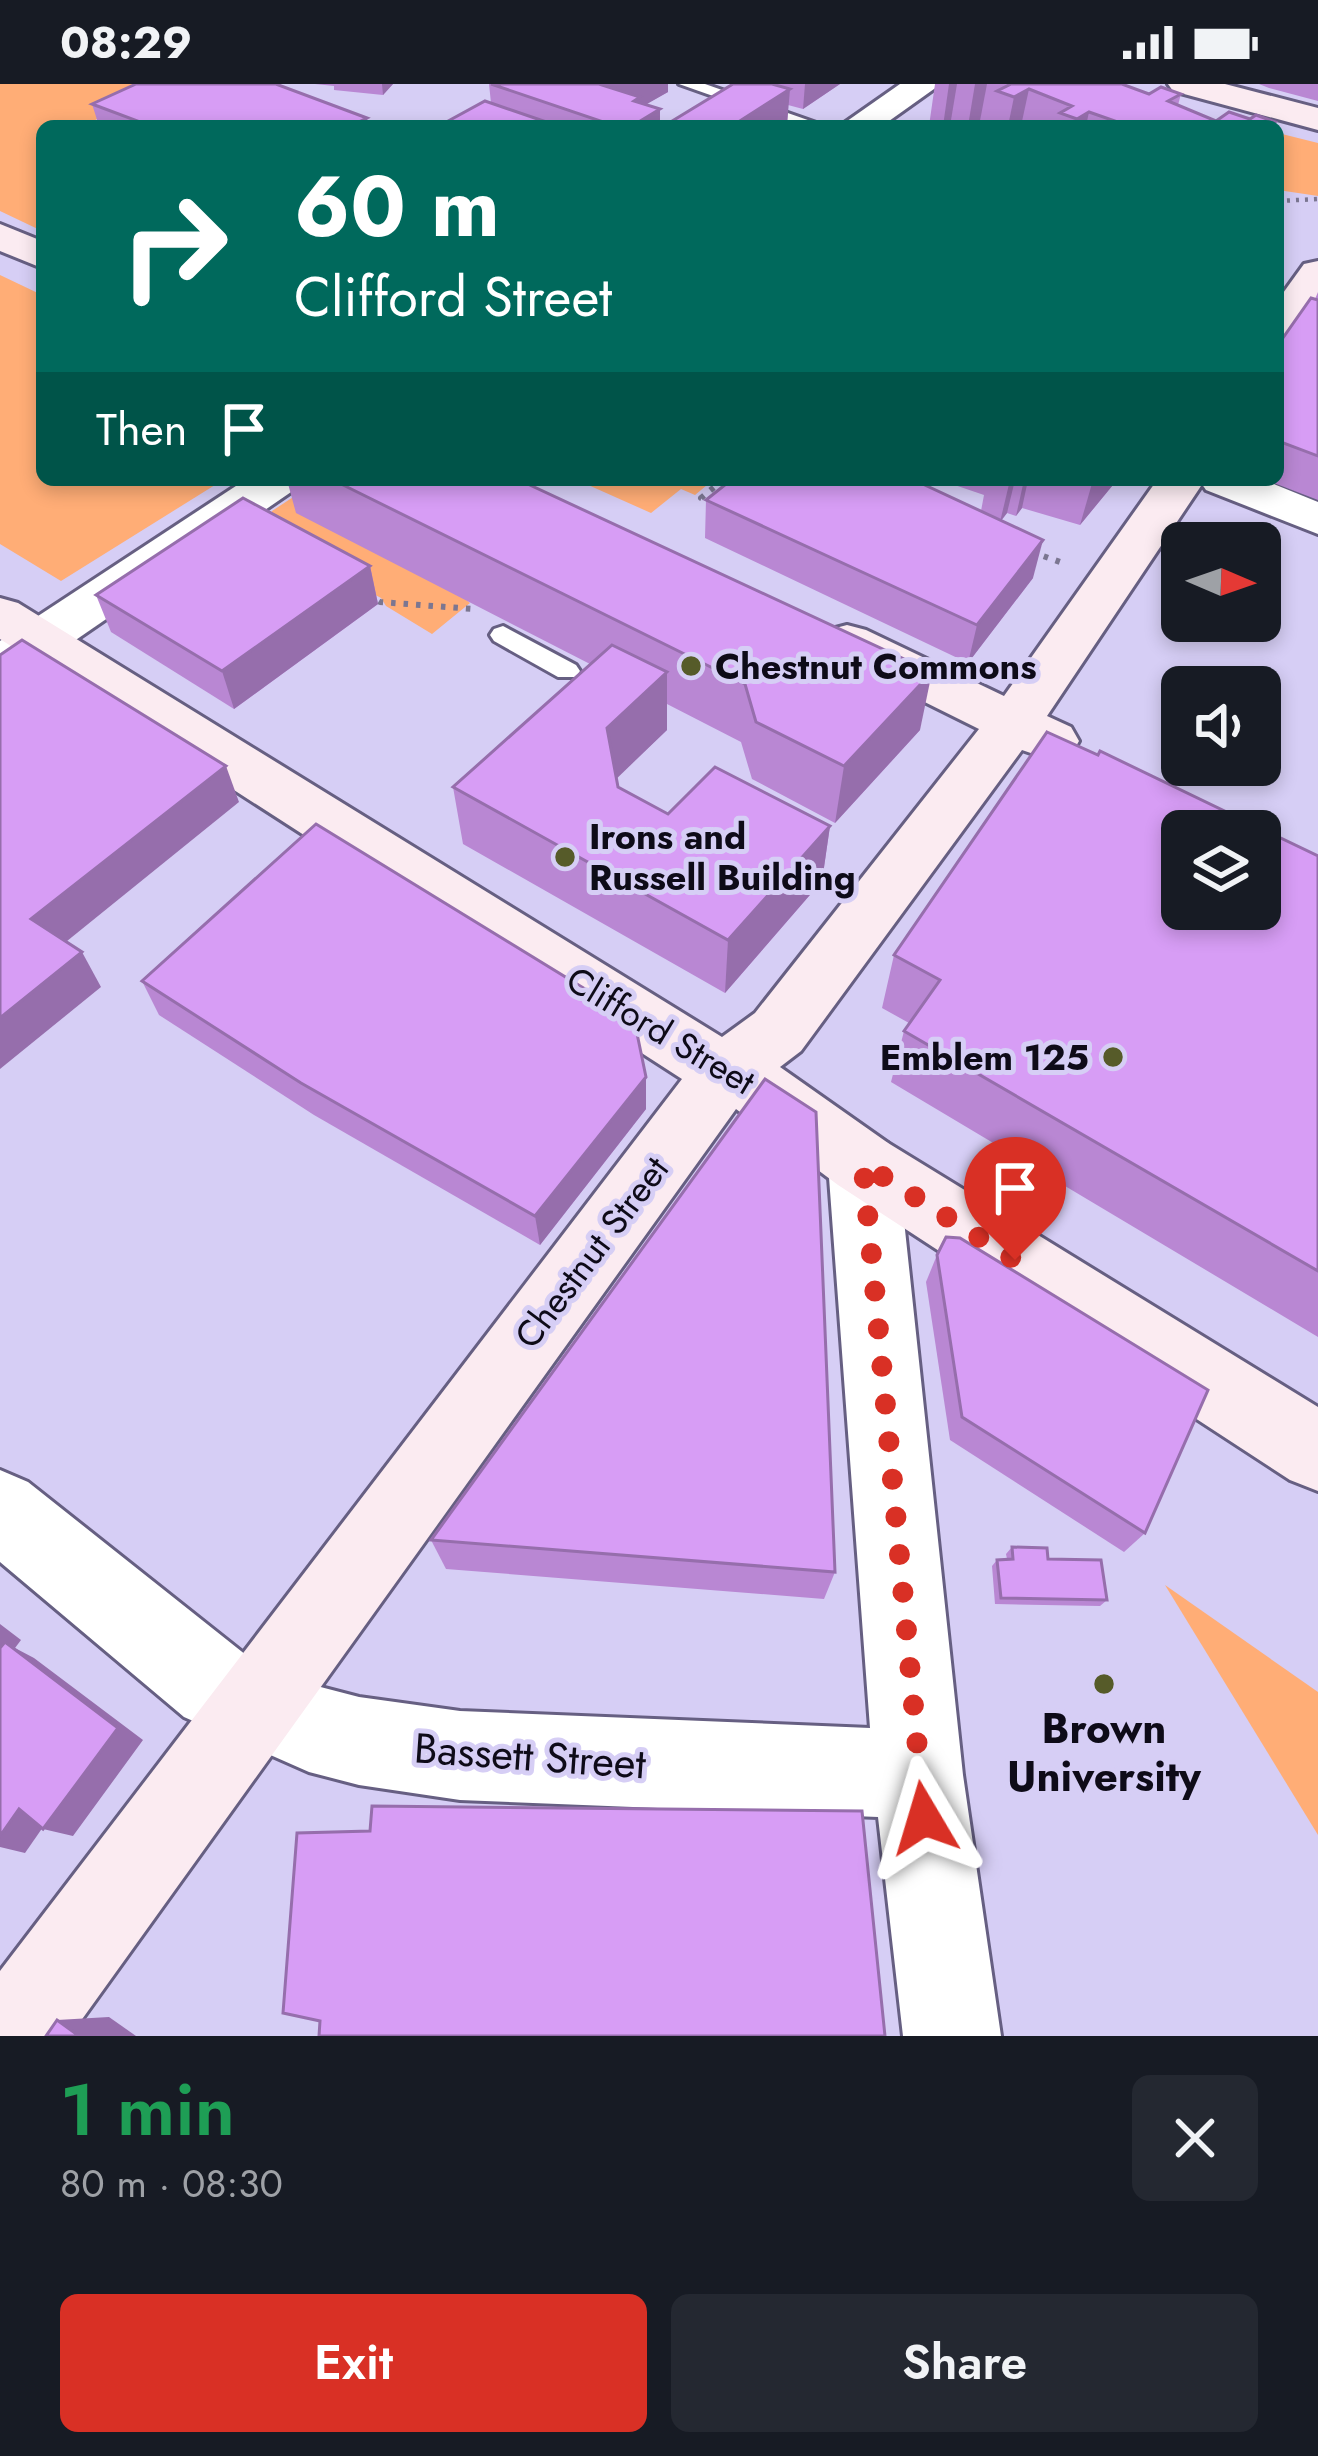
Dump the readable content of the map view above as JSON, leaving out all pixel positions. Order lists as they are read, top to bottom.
{
  "streets": {
    "street": ["Clifford Street", "Chestnut Street", "Bassett Street"]
  },
  "crossings": [
    ["Clifford Street", "Chestnut Street"],
    ["Chestnut Street", "Bassett Street"]
  ],
  "places": [
    "Chestnut Commons",
    "Irons and Russell Building",
    "Emblem 125",
    "Brown University"
  ],
  "north": "right",
  "page": {
    "status": "08:29",
    "turn": ["60 m", "Clifford Street"],
    "then": "Then",
    "heading": ["1 min", "80 m · 08:30"],
    "buttons": ["Exit", "Share"]
  }
}
